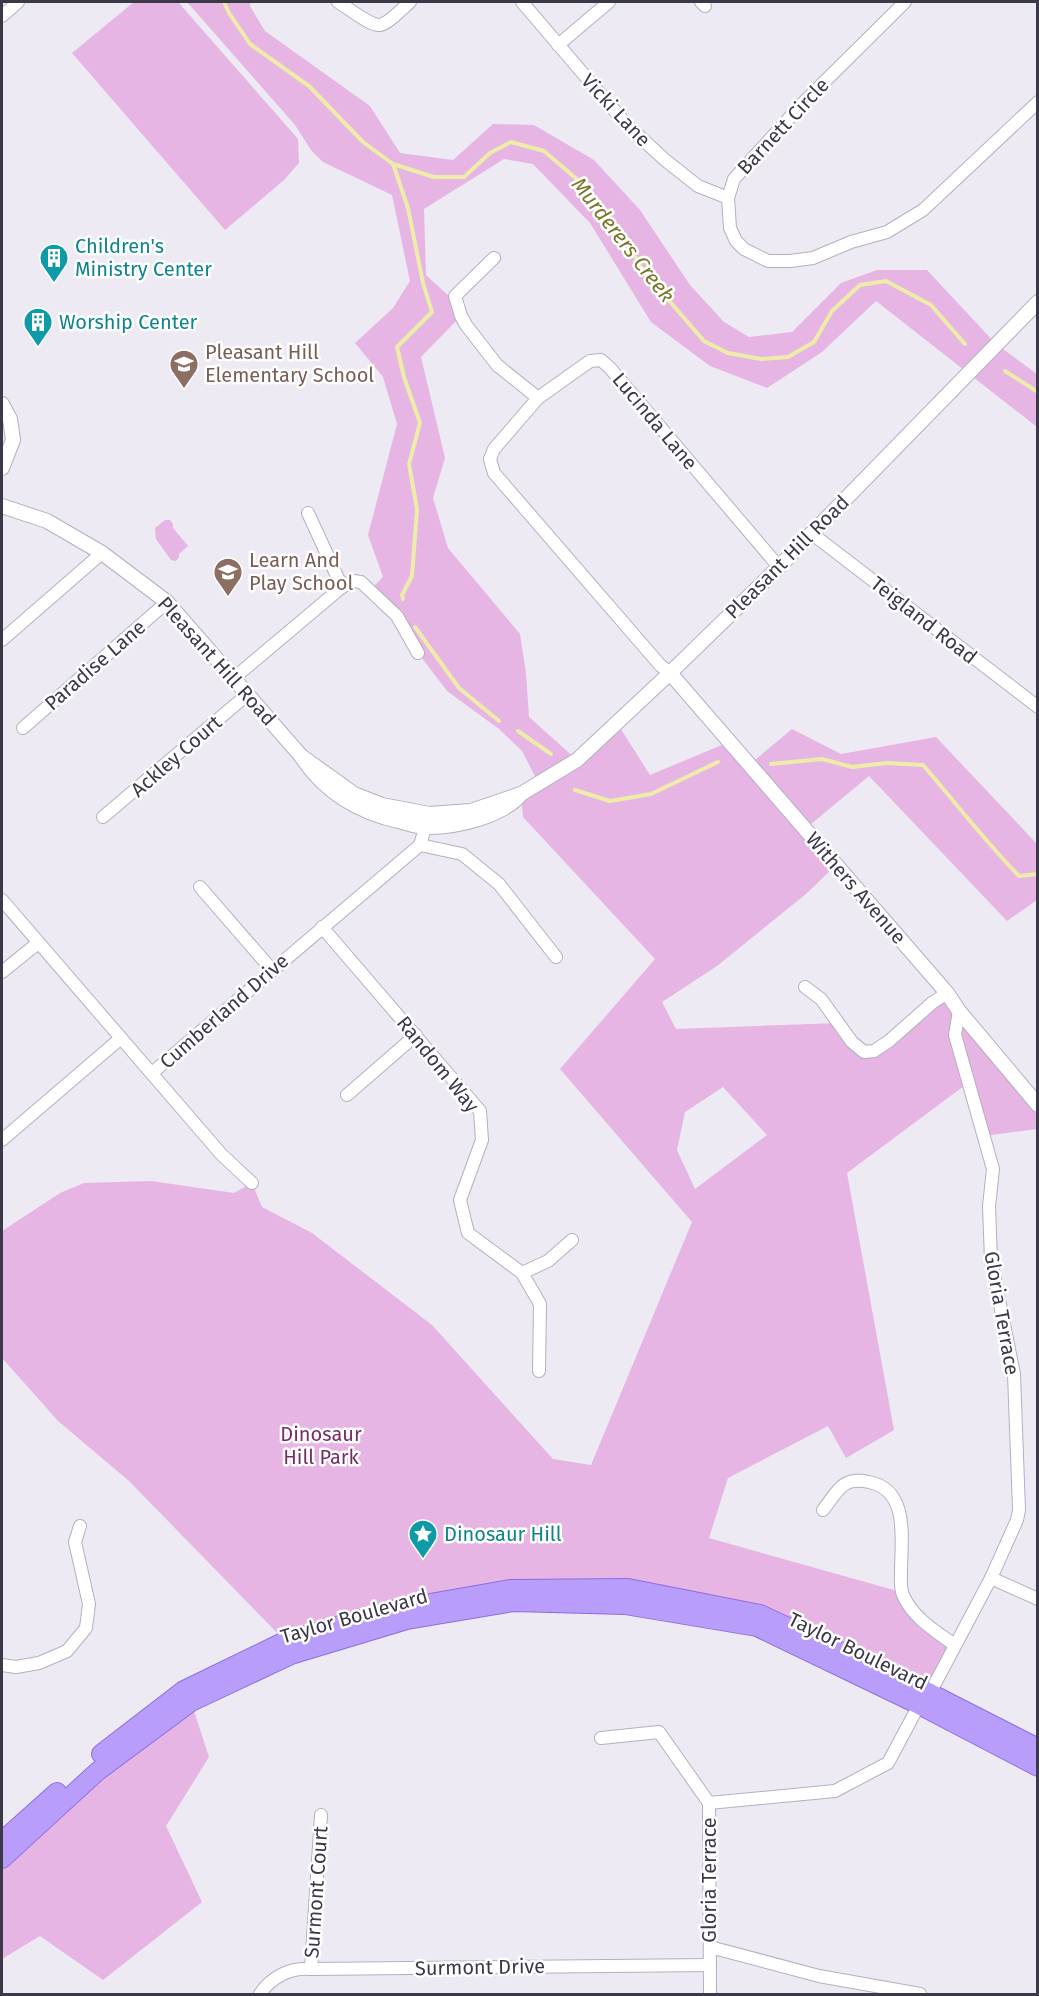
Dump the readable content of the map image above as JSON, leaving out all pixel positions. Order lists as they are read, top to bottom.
{
  "streets": {
    "main road": ["Taylor Boulevard"],
    "street": [
      "Vicki Lane",
      "Barnett Circle",
      "Lucinda Lane",
      "Pleasant Hill Road",
      "Teigland Road",
      "Paradise Lane",
      "Ackley Court",
      "Withers Avenue",
      "Cumberland Drive",
      "Random Way",
      "Gloria Terrace",
      "Surmont Court",
      "Surmont Drive"
    ]
  },
  "crossings": [
    ["Vicki Lane", "Barnett Circle"],
    ["Lucinda Lane", "Pleasant Hill Road"],
    ["Lucinda Lane", "Withers Avenue"],
    ["Pleasant Hill Road", "Teigland Road"],
    ["Pleasant Hill Road", "Paradise Lane"],
    ["Pleasant Hill Road", "Ackley Court"],
    ["Pleasant Hill Road", "Withers Avenue"],
    ["Withers Avenue", "Gloria Terrace"],
    ["Cumberland Drive", "Random Way"],
    ["Gloria Terrace", "Taylor Boulevard"],
    ["Gloria Terrace", "Surmont Drive"],
    ["Surmont Court", "Surmont Drive"]
  ],
  "water": ["Murderers Creek"],
  "parks": ["Dinosaur Hill Park"],
  "places": {
    "building": ["Children's Ministry Center", "Worship Center"],
    "school or university": ["Pleasant Hill Elementary School", "Learn And Play School"],
    "place": ["Dinosaur Hill"]
  }
}
